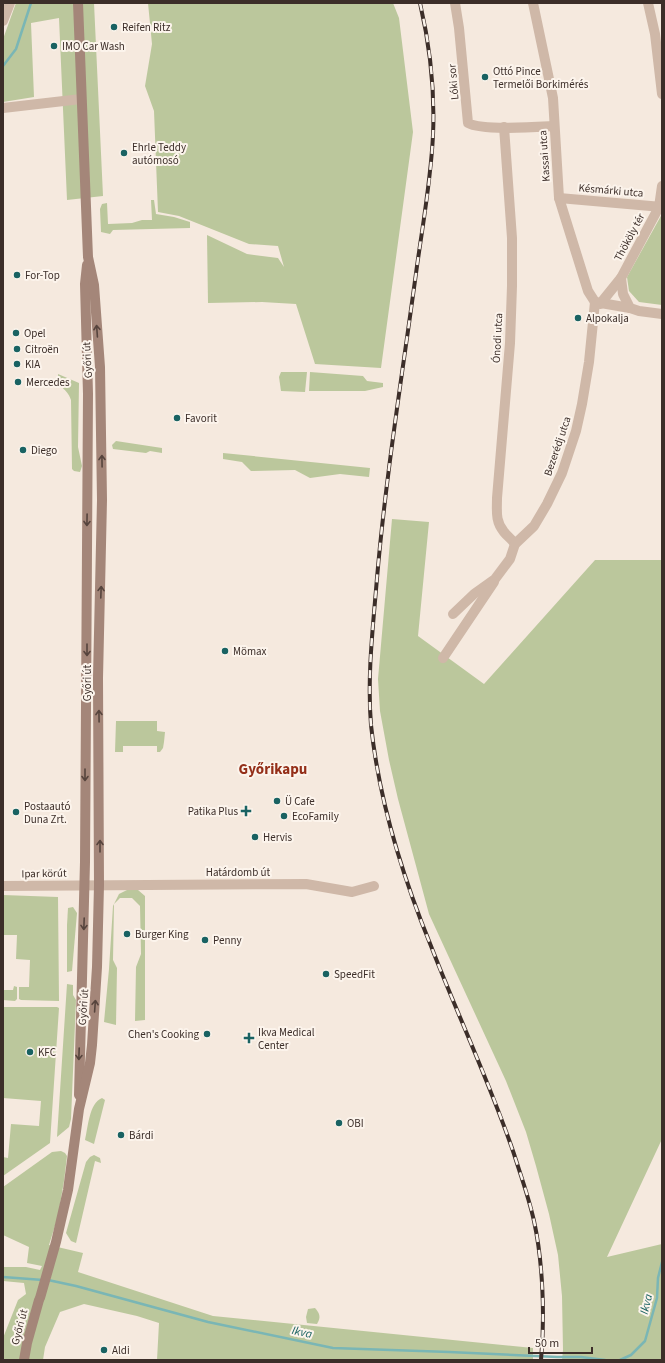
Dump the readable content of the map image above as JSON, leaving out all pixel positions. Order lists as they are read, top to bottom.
{
  "streets": {
    "main road": ["Győri út"],
    "street": [
      "Lóki sor",
      "Kassai utca",
      "Késmárki utca",
      "Thököly tér",
      "Ónodi utca",
      "Bezerédj utca",
      "Határdomb út",
      "Ipar körút"
    ]
  },
  "crossings": [
    ["Lóki sor", "Ónodi utca"],
    ["Kassai utca", "Késmárki utca"],
    ["Kassai utca", "Thököly tér"],
    ["Kassai utca", "Bezerédj utca"],
    ["Késmárki utca", "Thököly tér"],
    ["Thököly tér", "Bezerédj utca"],
    ["Ónodi utca", "Bezerédj utca"],
    ["Győri út", "Határdomb út"],
    ["Győri út", "Ipar körút"],
    ["Határdomb út", "Ipar körút"]
  ],
  "districts": ["Győrikapu"],
  "water": ["Ikva"],
  "places": {
    "other": [
      "Reifen Ritz",
      "IMO Car Wash",
      "Ottó Pince Termelői Borkimérés",
      "Ehrle Teddy autómosó",
      "For-Top",
      "Alpokalja",
      "Opel",
      "Citroën",
      "KIA",
      "Mercedes",
      "Favorit",
      "Diego",
      "Mömax",
      "Ü Cafe",
      "Postaautó Duna Zrt.",
      "EcoFamily",
      "Hervis",
      "Burger King",
      "Penny",
      "SpeedFit",
      "Chen's Cooking",
      "KFC",
      "OBI",
      "Bárdi",
      "Aldi"
    ],
    "health": ["Patika Plus", "Ikva Medical Center"]
  },
  "scale_bar": "50 m"
}
